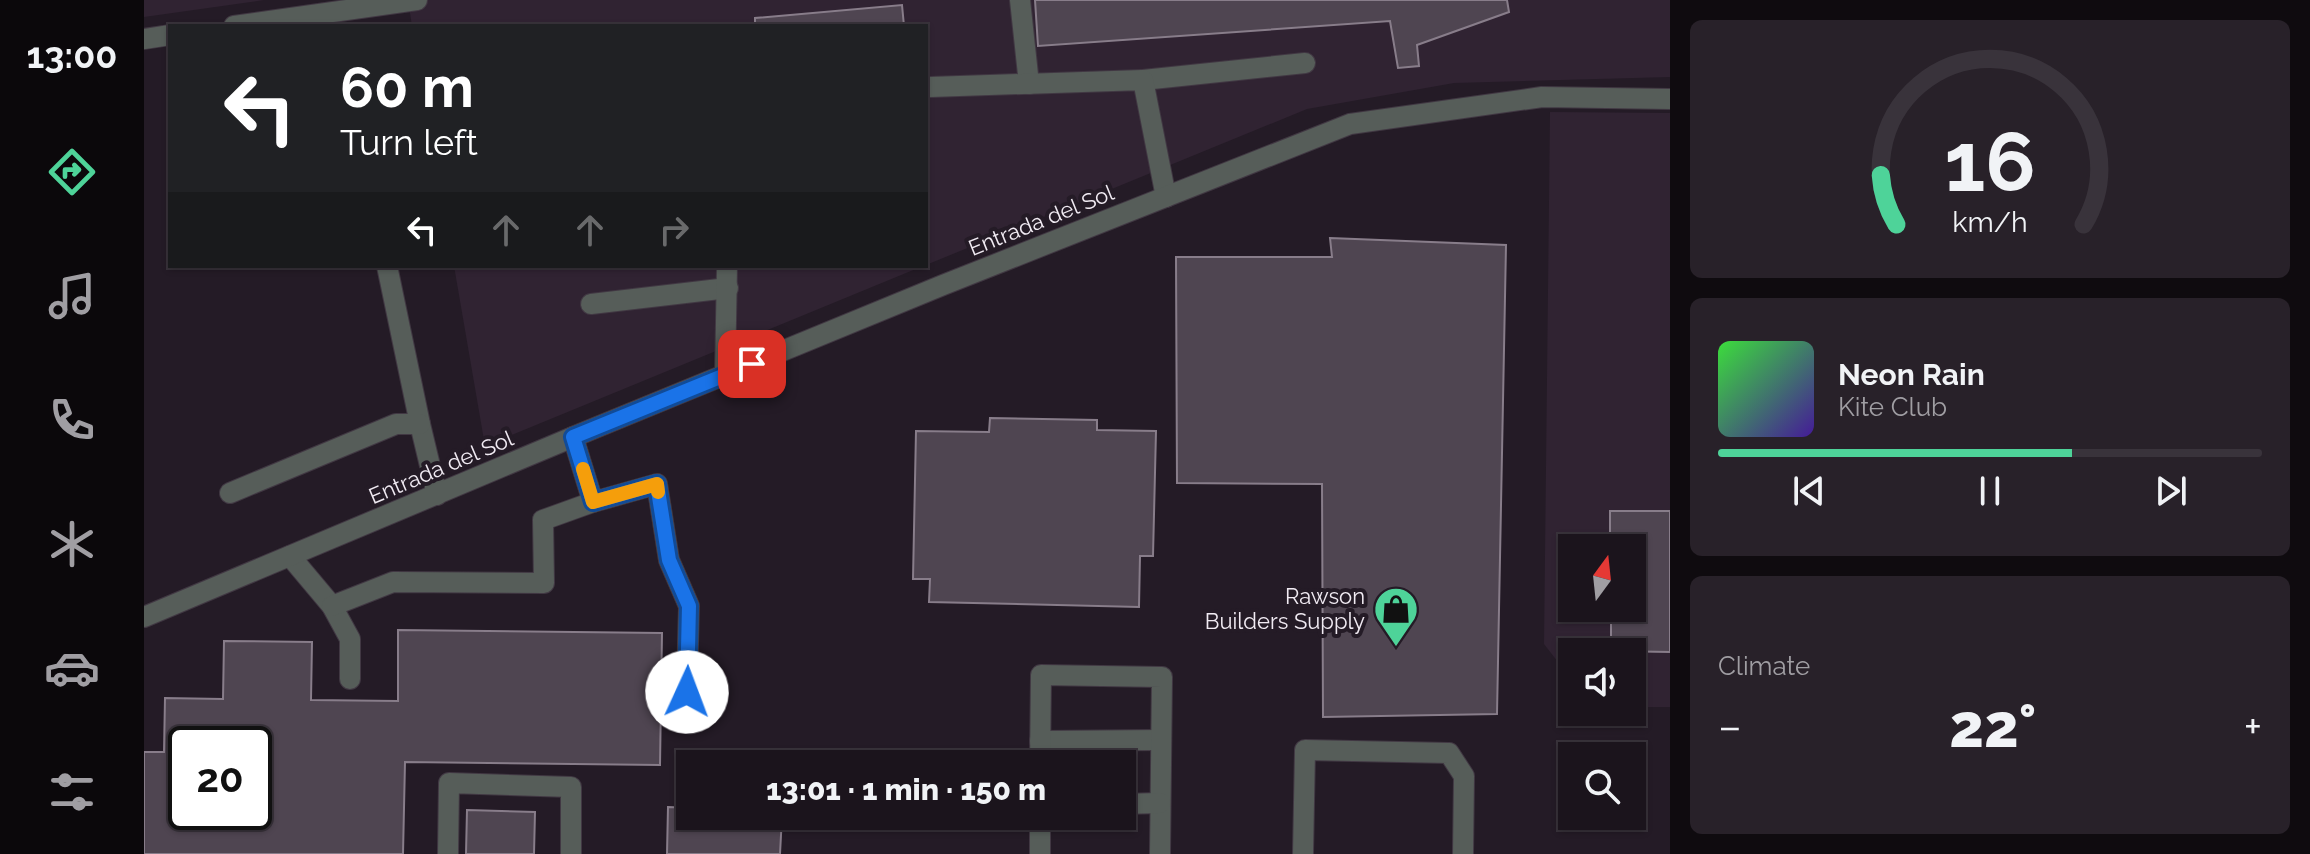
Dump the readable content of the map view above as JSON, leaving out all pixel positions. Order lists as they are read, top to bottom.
{
  "streets": {
    "street": ["Entrada del Sol"]
  },
  "places": {
    "shop": ["Rawson Builders Supply"]
  },
  "north": "top",
  "page": {
    "tabs": "13:00",
    "turn": ["60 m", "Turn left"],
    "song": ["Neon Rain", "Kite Club"],
    "tile": "Climate",
    "heat": ["−", "22°", "+"],
    "limit": "20",
    "trip": "13:01 · 1 min · 150 m",
    "gauge": ["16", "km/h"]
  }
}
